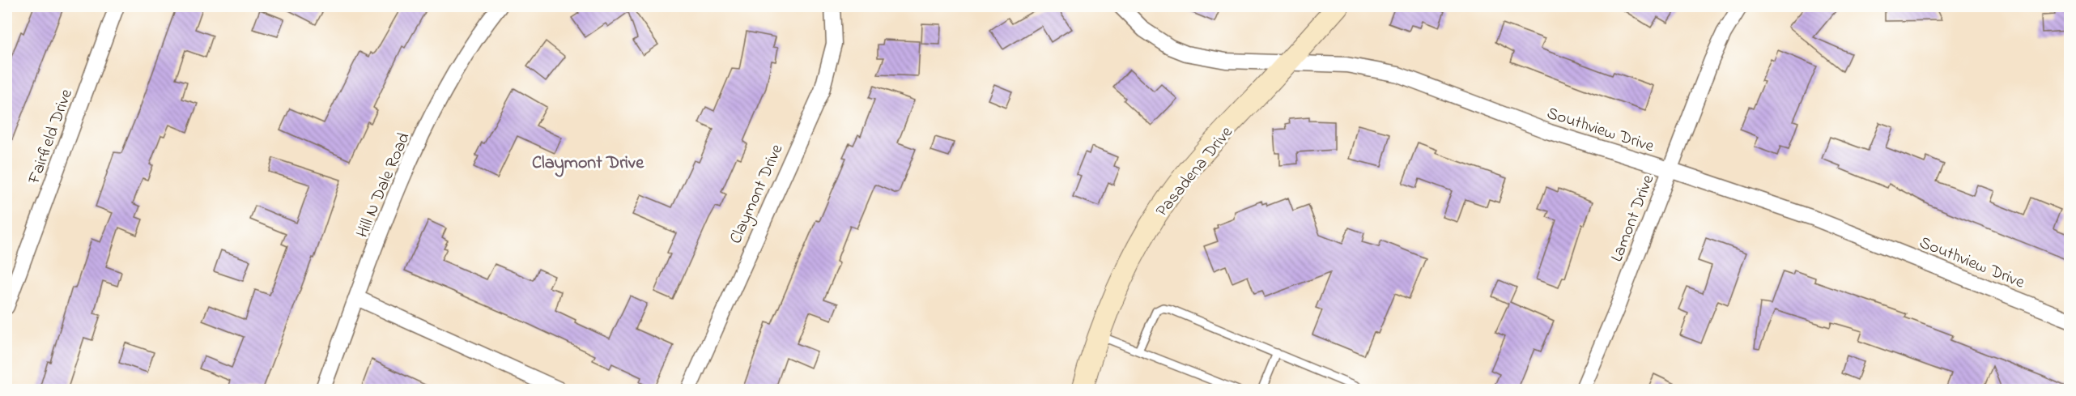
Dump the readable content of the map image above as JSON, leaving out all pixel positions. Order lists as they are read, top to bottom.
{
  "streets": {
    "street": [
      "Southview Drive",
      "Fairfield Drive",
      "Pasadena Drive",
      "Hill N Dale Road",
      "Claymont Drive",
      "Lamont Drive"
    ]
  },
  "crossings": [
    ["Southview Drive", "Pasadena Drive"],
    ["Southview Drive", "Lamont Drive"]
  ],
  "districts": ["Claymont Drive"]
}
